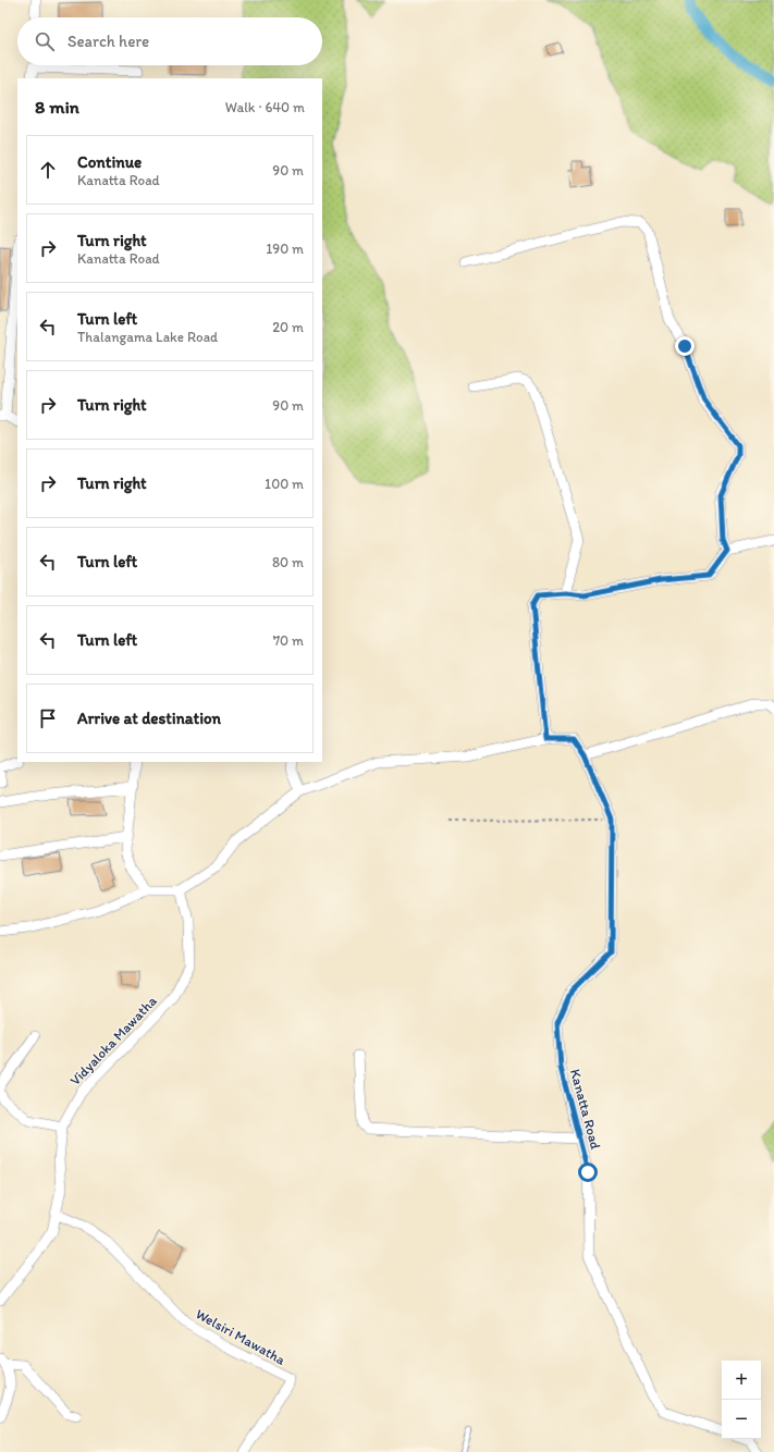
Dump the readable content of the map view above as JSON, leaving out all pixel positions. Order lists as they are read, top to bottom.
{
  "streets": {
    "street": ["Vidyaloka Mawatha", "Kanatta Road", "Welsiri Mawatha"]
  },
  "crossings": [
    ["Vidyaloka Mawatha", "Welsiri Mawatha"]
  ],
  "page": {
    "search": "Search here",
    "heading": ["8 min", "Walk · 640 m"],
    "list": [
      ["Continue", "Kanatta Road", "90 m"],
      ["Turn right", "Kanatta Road", "190 m"],
      ["Turn left", "Thalangama Lake Road", "20 m"],
      ["Turn right", "90 m"],
      ["Turn right", "100 m"],
      ["Turn left", "80 m"],
      ["Turn left", "70 m"],
      "Arrive at destination"
    ],
    "map_buttons": ["+", "−"]
  }
}
